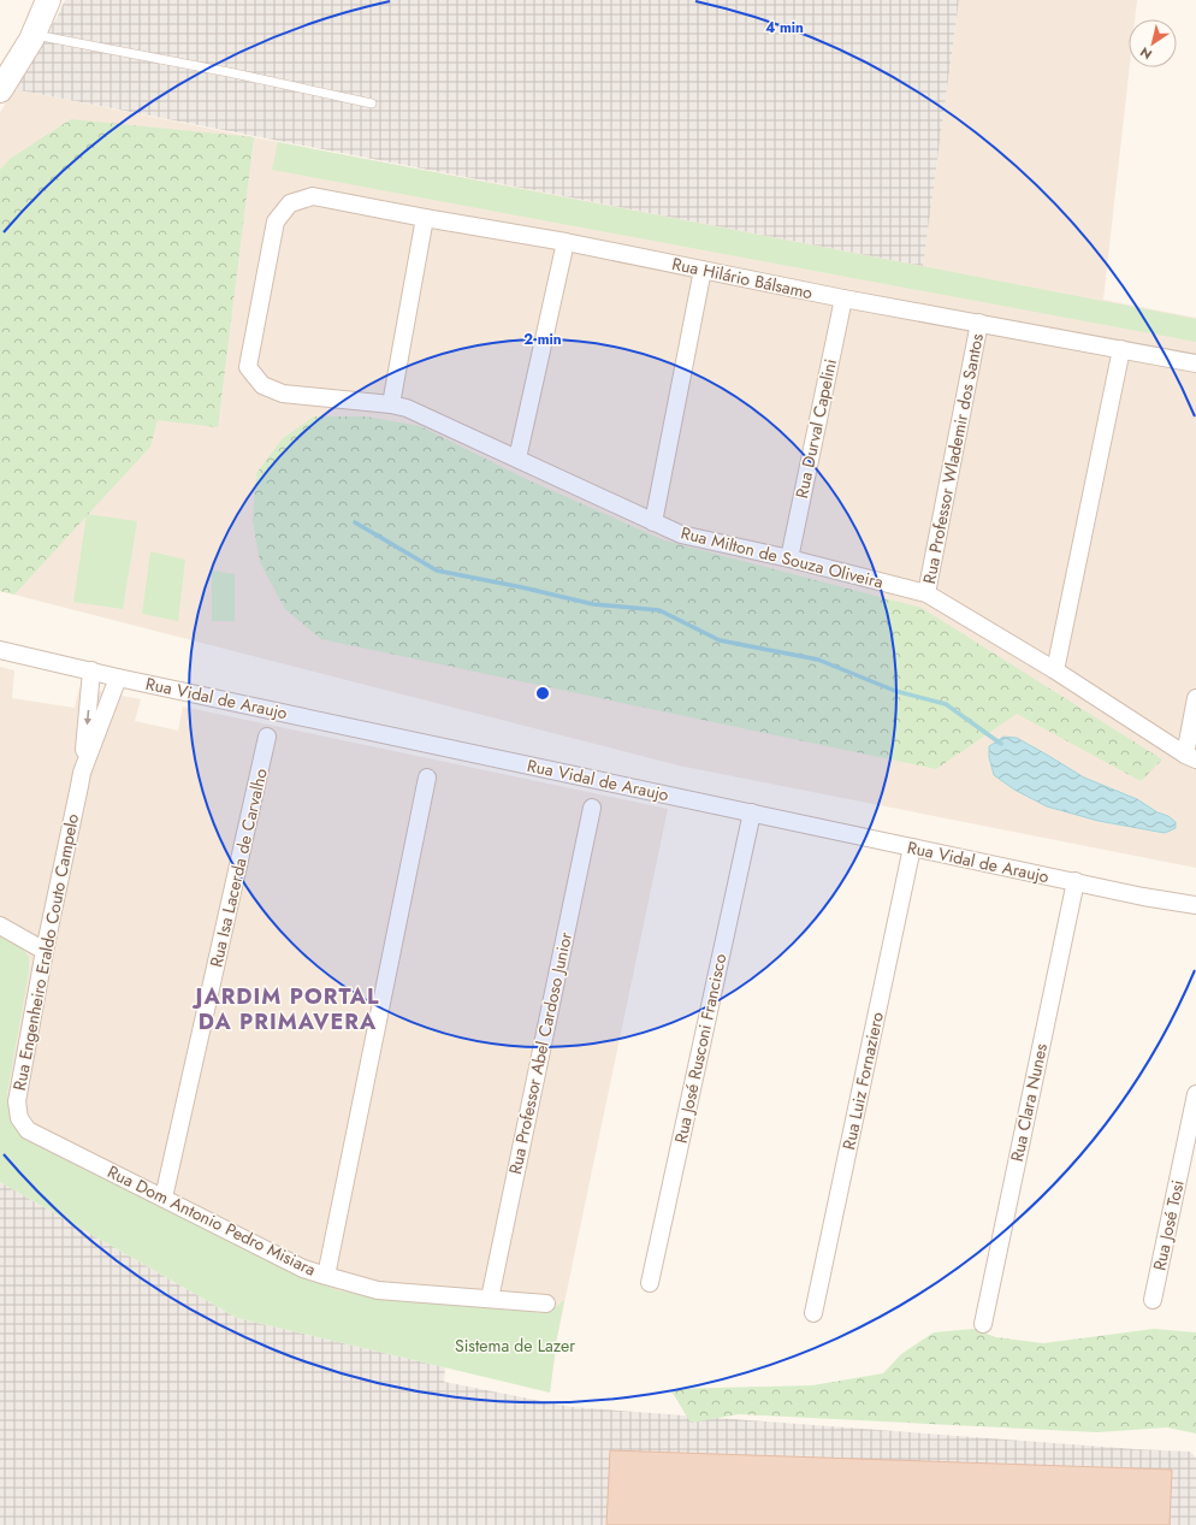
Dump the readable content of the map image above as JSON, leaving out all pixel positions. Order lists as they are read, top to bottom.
{
  "streets": {
    "street": [
      "Rua Hilário Bálsamo",
      "Rua Durval Capelini",
      "Rua Professor Wlademir dos Santos",
      "Rua Milton de Souza Oliveira",
      "Rua Vidal de Araujo",
      "Rua Isa Lacerda de Carvalho",
      "Rua Engenheiro Eraldo Couto Campelo",
      "Rua José Rusconi Francisco",
      "Rua Professor Abel Cardoso Junior",
      "Rua Luiz Fornaziero",
      "Rua Clara Nunes",
      "Rua Dom Antonio Pedro Misiara",
      "Rua José Tosi"
    ]
  },
  "crossings": [
    ["Rua Hilário Bálsamo", "Rua Durval Capelini"],
    ["Rua Hilário Bálsamo", "Rua Professor Wlademir dos Santos"],
    ["Rua Hilário Bálsamo", "Rua Milton de Souza Oliveira"],
    ["Rua Durval Capelini", "Rua Milton de Souza Oliveira"],
    ["Rua Professor Wlademir dos Santos", "Rua Milton de Souza Oliveira"],
    ["Rua Vidal de Araujo", "Rua Engenheiro Eraldo Couto Campelo"],
    ["Rua Vidal de Araujo", "Rua José Rusconi Francisco"],
    ["Rua Vidal de Araujo", "Rua Luiz Fornaziero"],
    ["Rua Vidal de Araujo", "Rua Clara Nunes"],
    ["Rua Isa Lacerda de Carvalho", "Rua Dom Antonio Pedro Misiara"],
    ["Rua Engenheiro Eraldo Couto Campelo", "Rua Dom Antonio Pedro Misiara"],
    ["Rua Professor Abel Cardoso Junior", "Rua Dom Antonio Pedro Misiara"]
  ],
  "districts": ["JARDIM PORTAL DA PRIMAVERA"],
  "parks": ["Sistema de Lazer"],
  "north": "bottom left",
  "rings": ["4 min", "2 min"]
}
